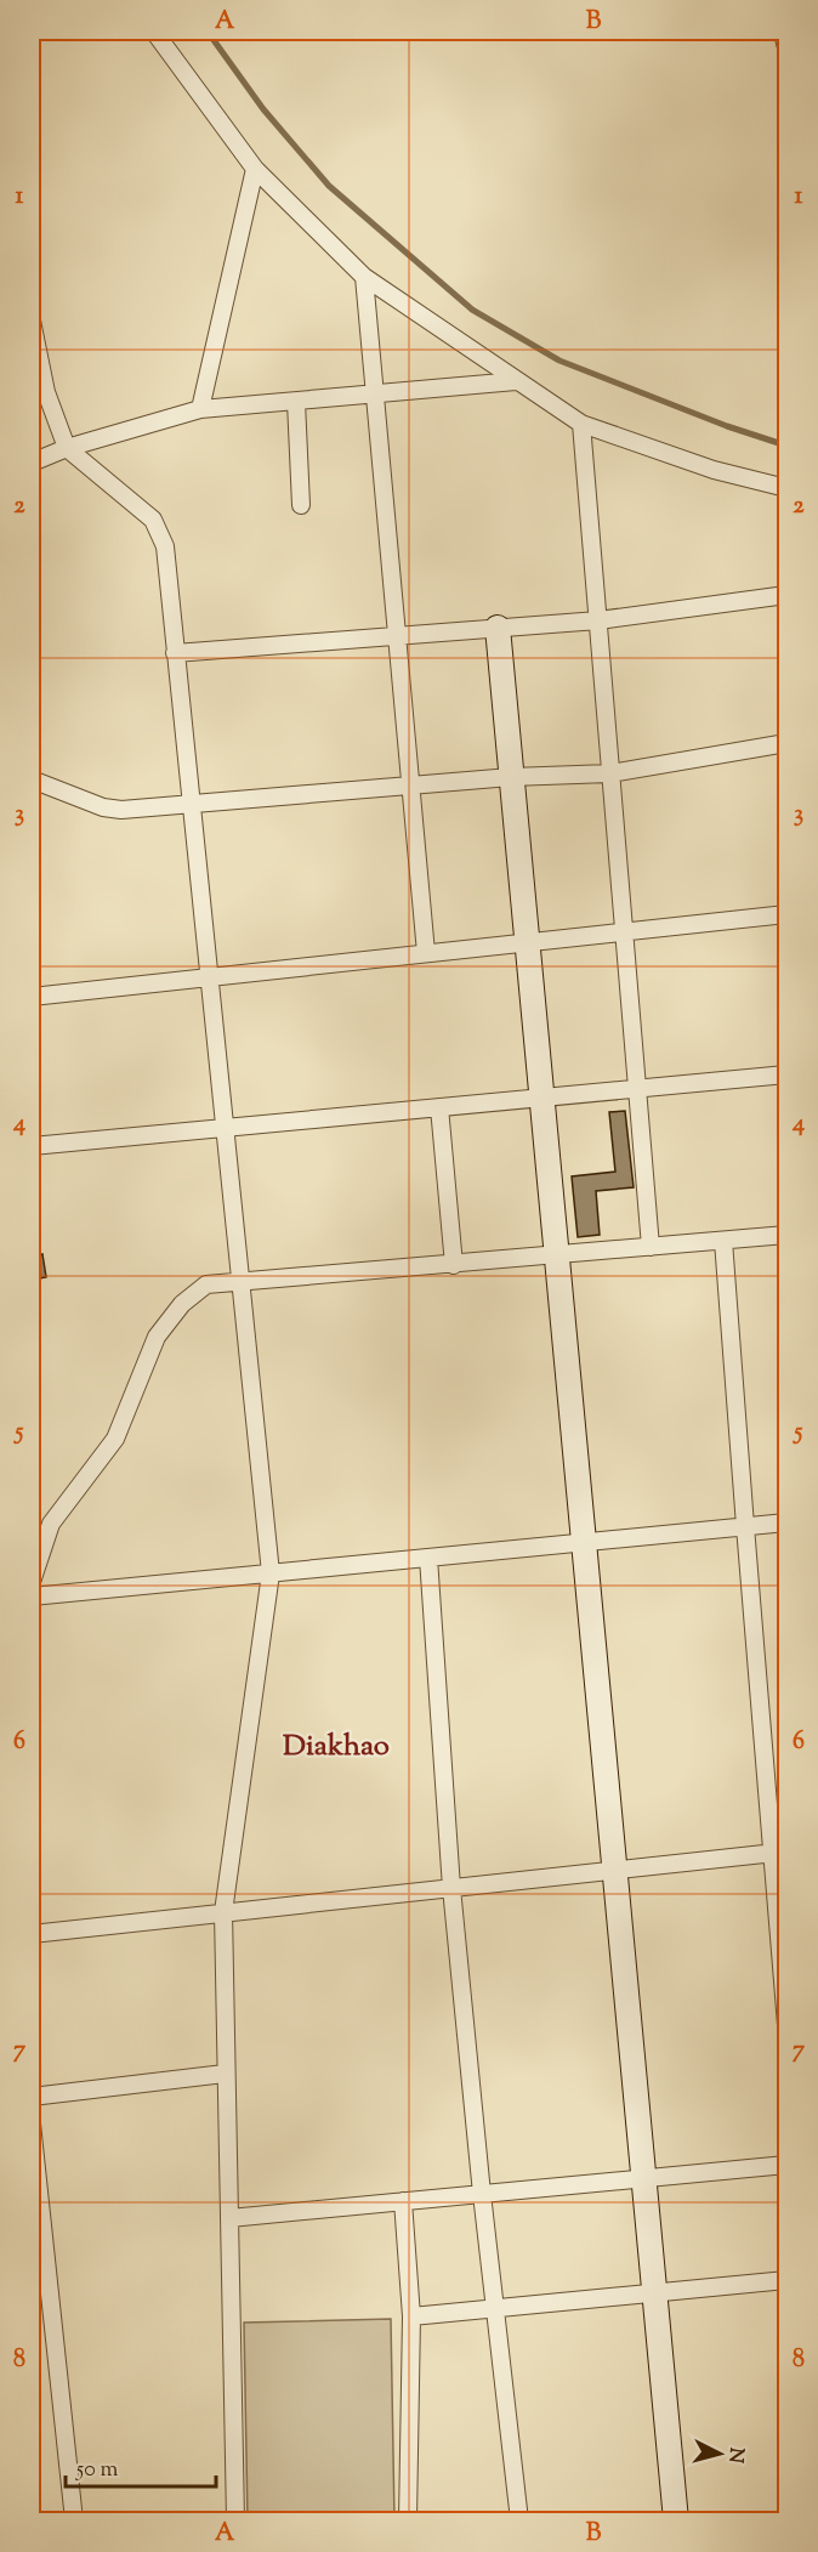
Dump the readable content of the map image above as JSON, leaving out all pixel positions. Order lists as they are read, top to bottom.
{
  "districts": ["Diakhao"],
  "scale_bar": "50 m",
  "north": "right",
  "grid": {
    "columns": ["A", "B"],
    "rows": [
      "1",
      "2",
      "3",
      "4",
      "5",
      "6",
      "7",
      "8"
    ]
  }
}
